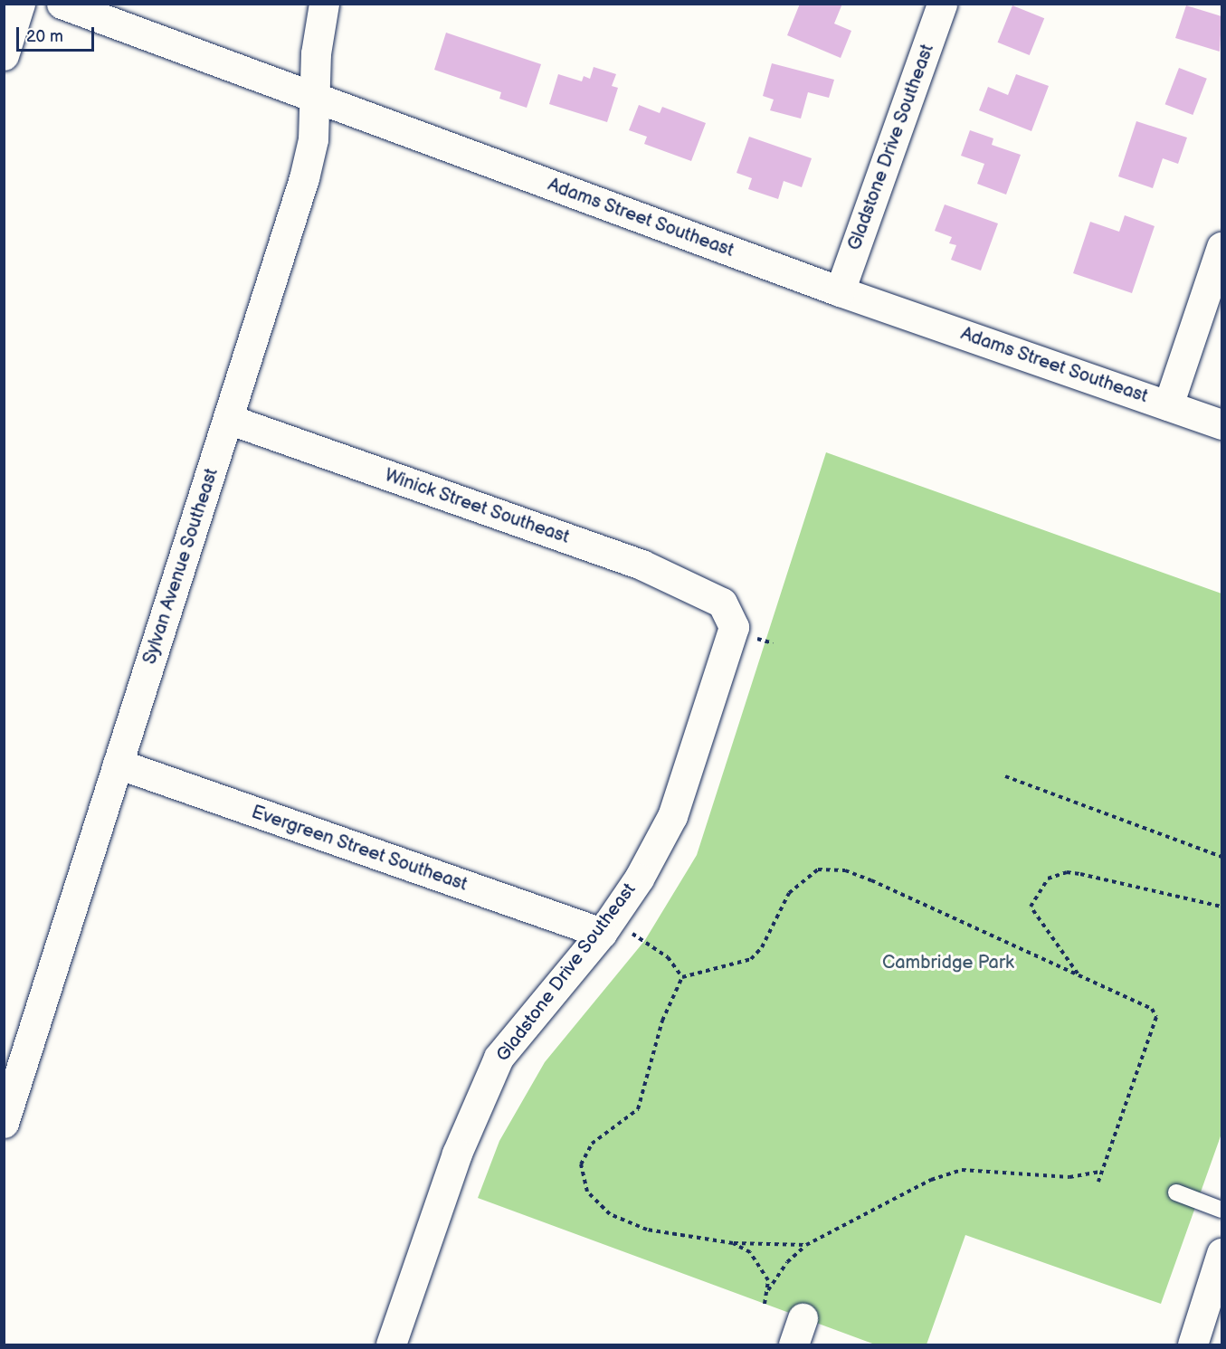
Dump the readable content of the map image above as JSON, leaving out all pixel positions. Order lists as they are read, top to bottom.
{
  "streets": {
    "street": [
      "Gladstone Drive Southeast",
      "Adams Street Southeast",
      "Winick Street Southeast",
      "Sylvan Avenue Southeast",
      "Evergreen Street Southeast"
    ]
  },
  "crossings": [
    ["Gladstone Drive Southeast", "Adams Street Southeast"],
    ["Gladstone Drive Southeast", "Winick Street Southeast"],
    ["Gladstone Drive Southeast", "Evergreen Street Southeast"],
    ["Adams Street Southeast", "Sylvan Avenue Southeast"],
    ["Winick Street Southeast", "Sylvan Avenue Southeast"],
    ["Sylvan Avenue Southeast", "Evergreen Street Southeast"]
  ],
  "parks": ["Cambridge Park"],
  "scale_bar": "20 m"
}
